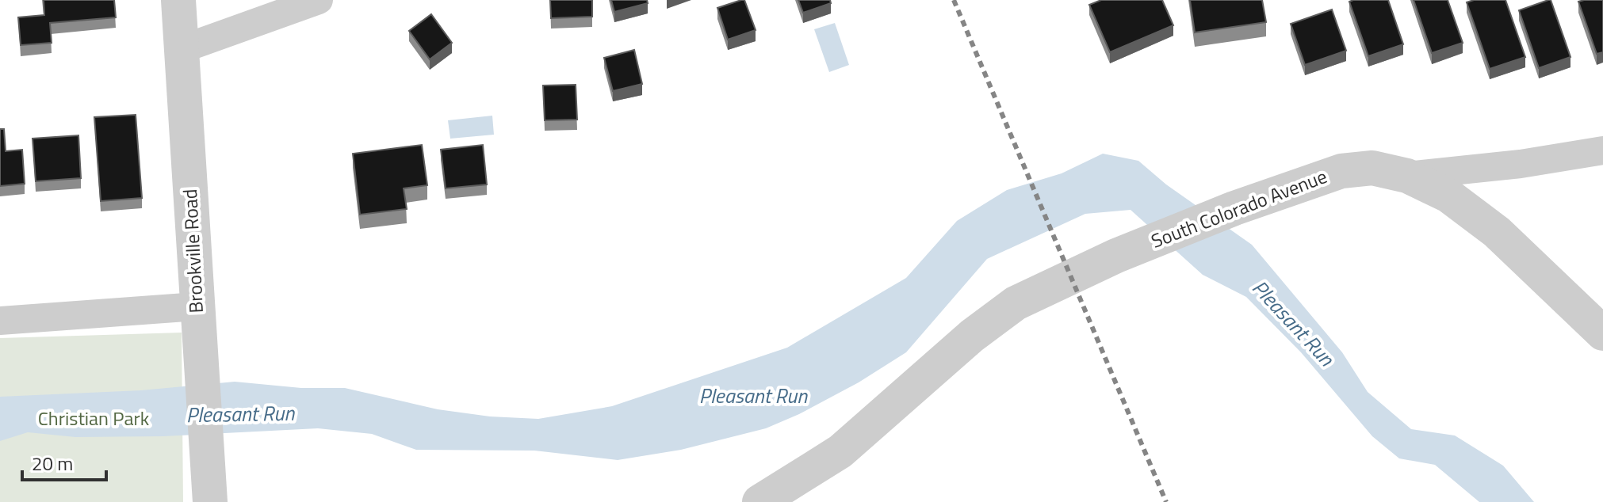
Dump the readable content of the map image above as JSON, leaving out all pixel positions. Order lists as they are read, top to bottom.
{
  "streets": {
    "street": ["South Colorado Avenue", "Brookville Road"]
  },
  "water": ["Pleasant Run"],
  "parks": ["Christian Park"],
  "scale_bar": "20 m"
}
